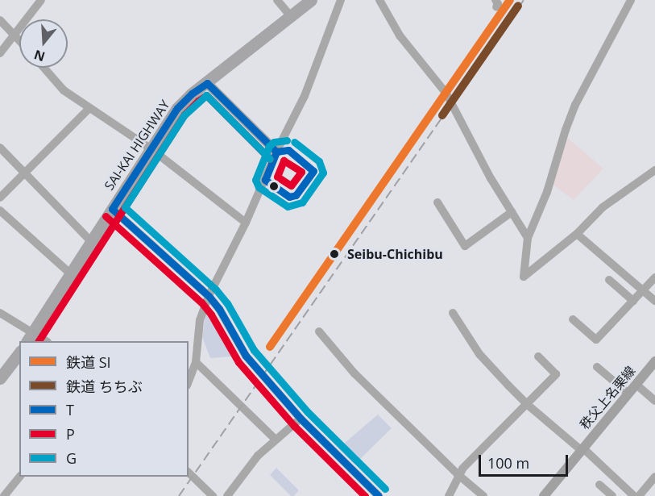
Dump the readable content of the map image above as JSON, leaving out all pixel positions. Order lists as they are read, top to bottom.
{
  "streets": {
    "highway": ["SAI-KAI HIGHWAY"],
    "main road": ["秩父上名栗線"]
  },
  "places": ["Seibu-Chichibu"],
  "lines": [
    "rail line SI",
    "rail line ちちぶ",
    "transit line T",
    "transit line P",
    "transit line G"
  ],
  "legend": [
    "鉄道 SI",
    "鉄道 ちちぶ",
    "T",
    "P",
    "G"
  ],
  "scale_bar": "100 m",
  "north": "bottom"
}
